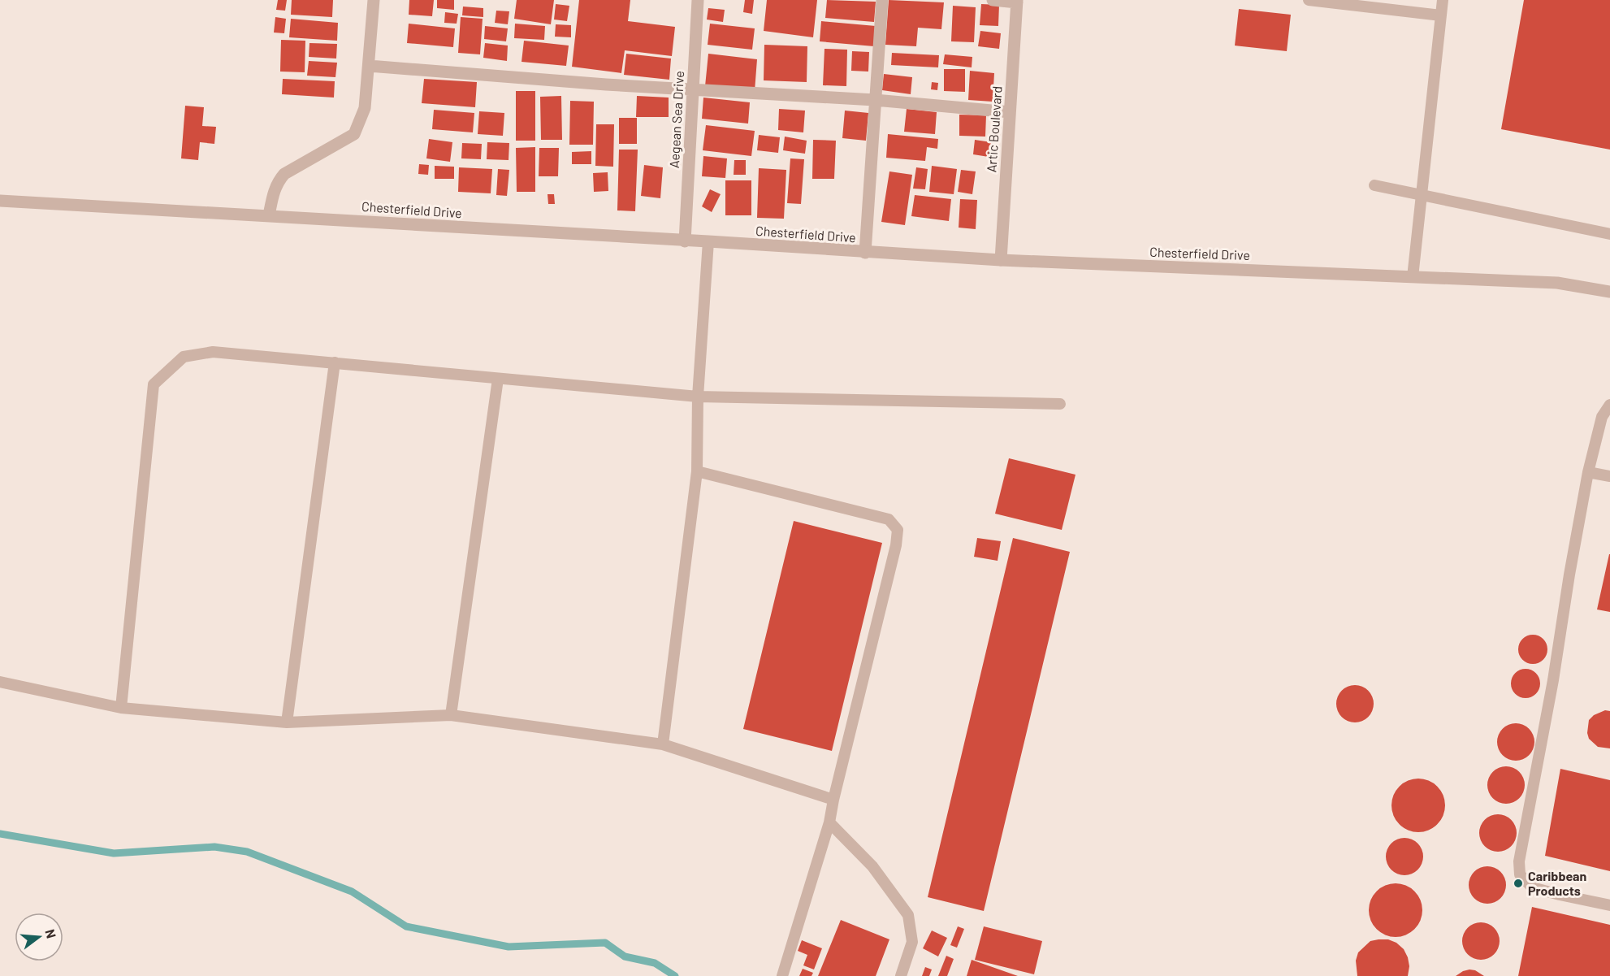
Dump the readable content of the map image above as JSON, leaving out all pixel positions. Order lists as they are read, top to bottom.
{
  "streets": {
    "street": ["Aegean Sea Drive", "Artic Boulevard", "Chesterfield Drive"]
  },
  "crossings": [
    ["Aegean Sea Drive", "Chesterfield Drive"],
    ["Artic Boulevard", "Chesterfield Drive"]
  ],
  "places": ["Caribbean Products"],
  "north": "right"
}
